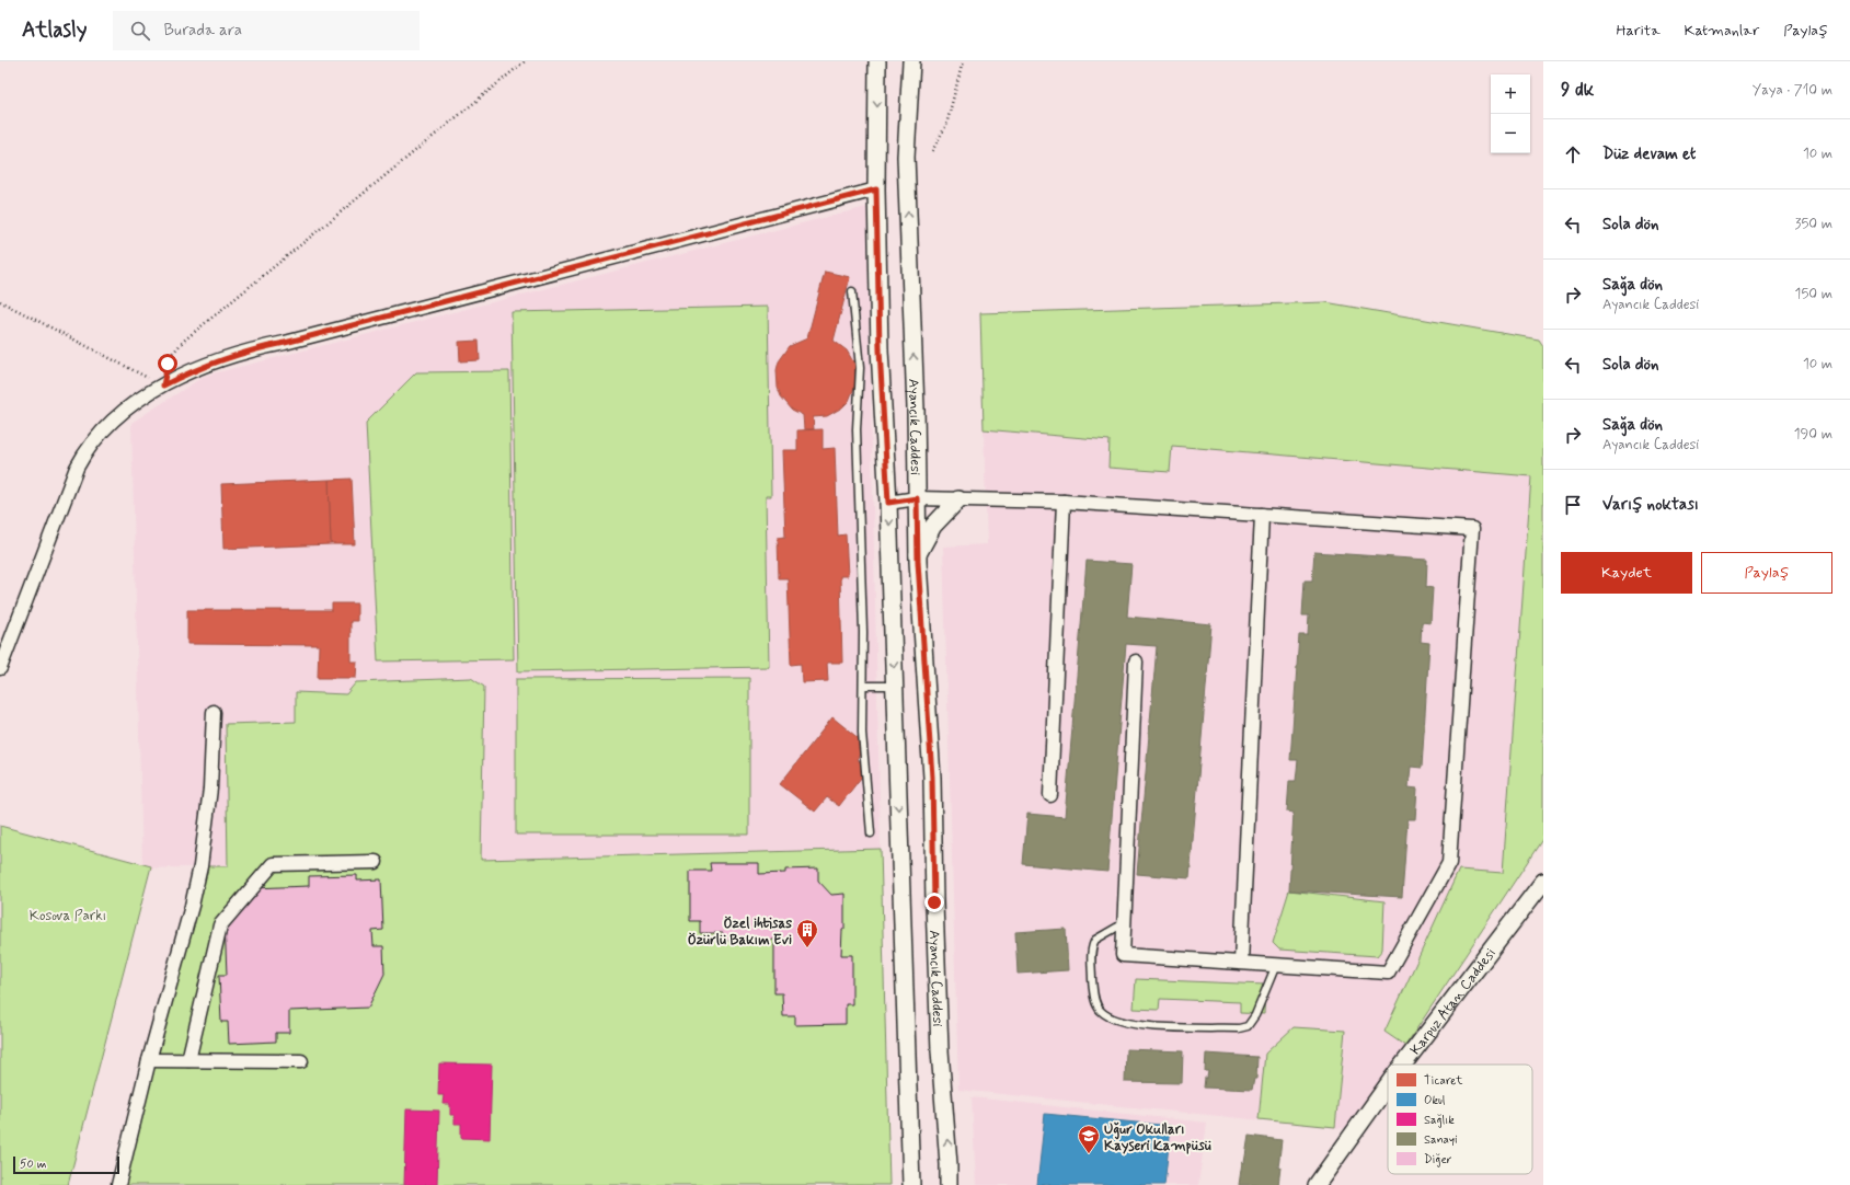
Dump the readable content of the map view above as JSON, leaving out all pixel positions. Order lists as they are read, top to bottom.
{
  "streets": {
    "street": ["Ayancık Caddesi", "Karpuz Atan Caddesi"]
  },
  "parks": ["Kosova Parkı"],
  "places": {
    "building": ["Özel ihtisas Özürlü Bakım Evi"],
    "school or university": ["Uğur Okulları Kayseri Kampüsü"]
  },
  "legend": [
    "Ticaret",
    "Okul",
    "Sağlık",
    "Sanayi",
    "Diğer"
  ],
  "scale_bar": "50 m",
  "page": {
    "header": "Atlasly",
    "search": "Burada ara",
    "nav": ["Harita", "Katmanlar", "Paylaş"],
    "heading": ["9 dk", "Yaya · 710 m"],
    "map_buttons": ["+", "−"],
    "list": [
      ["Düz devam et", "10 m"],
      ["Sola dön", "350 m"],
      ["Sağa dön", "Ayancık Caddesi", "150 m"],
      ["Sola dön", "10 m"],
      ["Sağa dön", "Ayancık Caddesi", "190 m"],
      "Varış noktası"
    ],
    "buttons": ["Kaydet", "Paylaş"],
    "scale": "50 m"
  }
}
